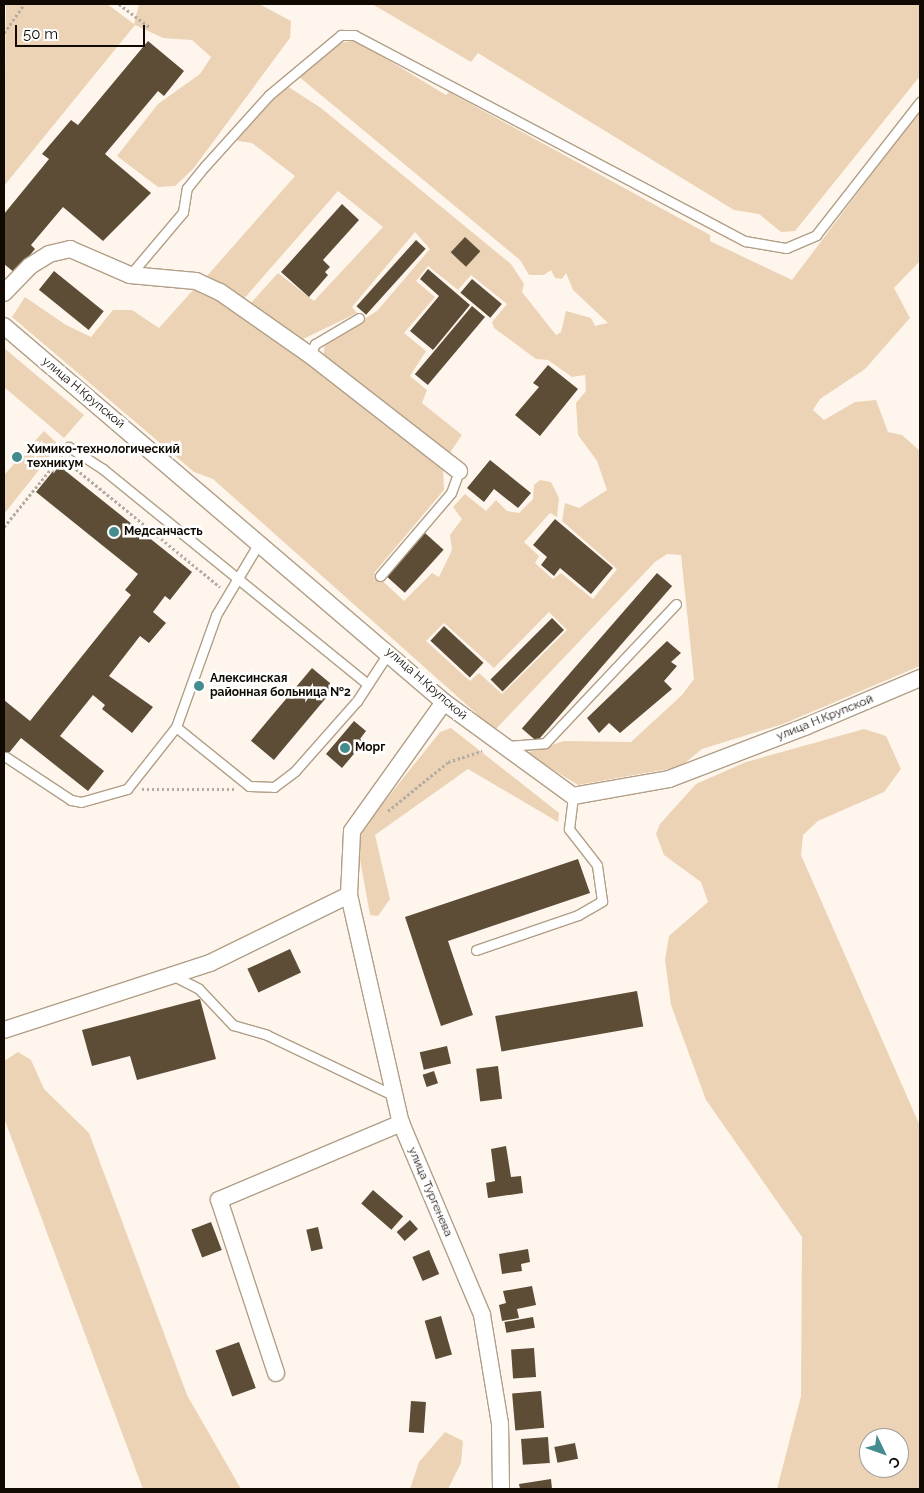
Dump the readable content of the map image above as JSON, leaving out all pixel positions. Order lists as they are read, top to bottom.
{
  "streets": {
    "street": ["улица Н.Крупской", "улица Тургенева"]
  },
  "crossings": [
    ["улица Н.Крупской", "улица Тургенева"]
  ],
  "places": [
    "Химико-технологический техникум",
    "Медсанчасть",
    "Алексинская районная больница №2",
    "Морг"
  ],
  "scale_bar": "50 m",
  "north": "bottom right"
}
